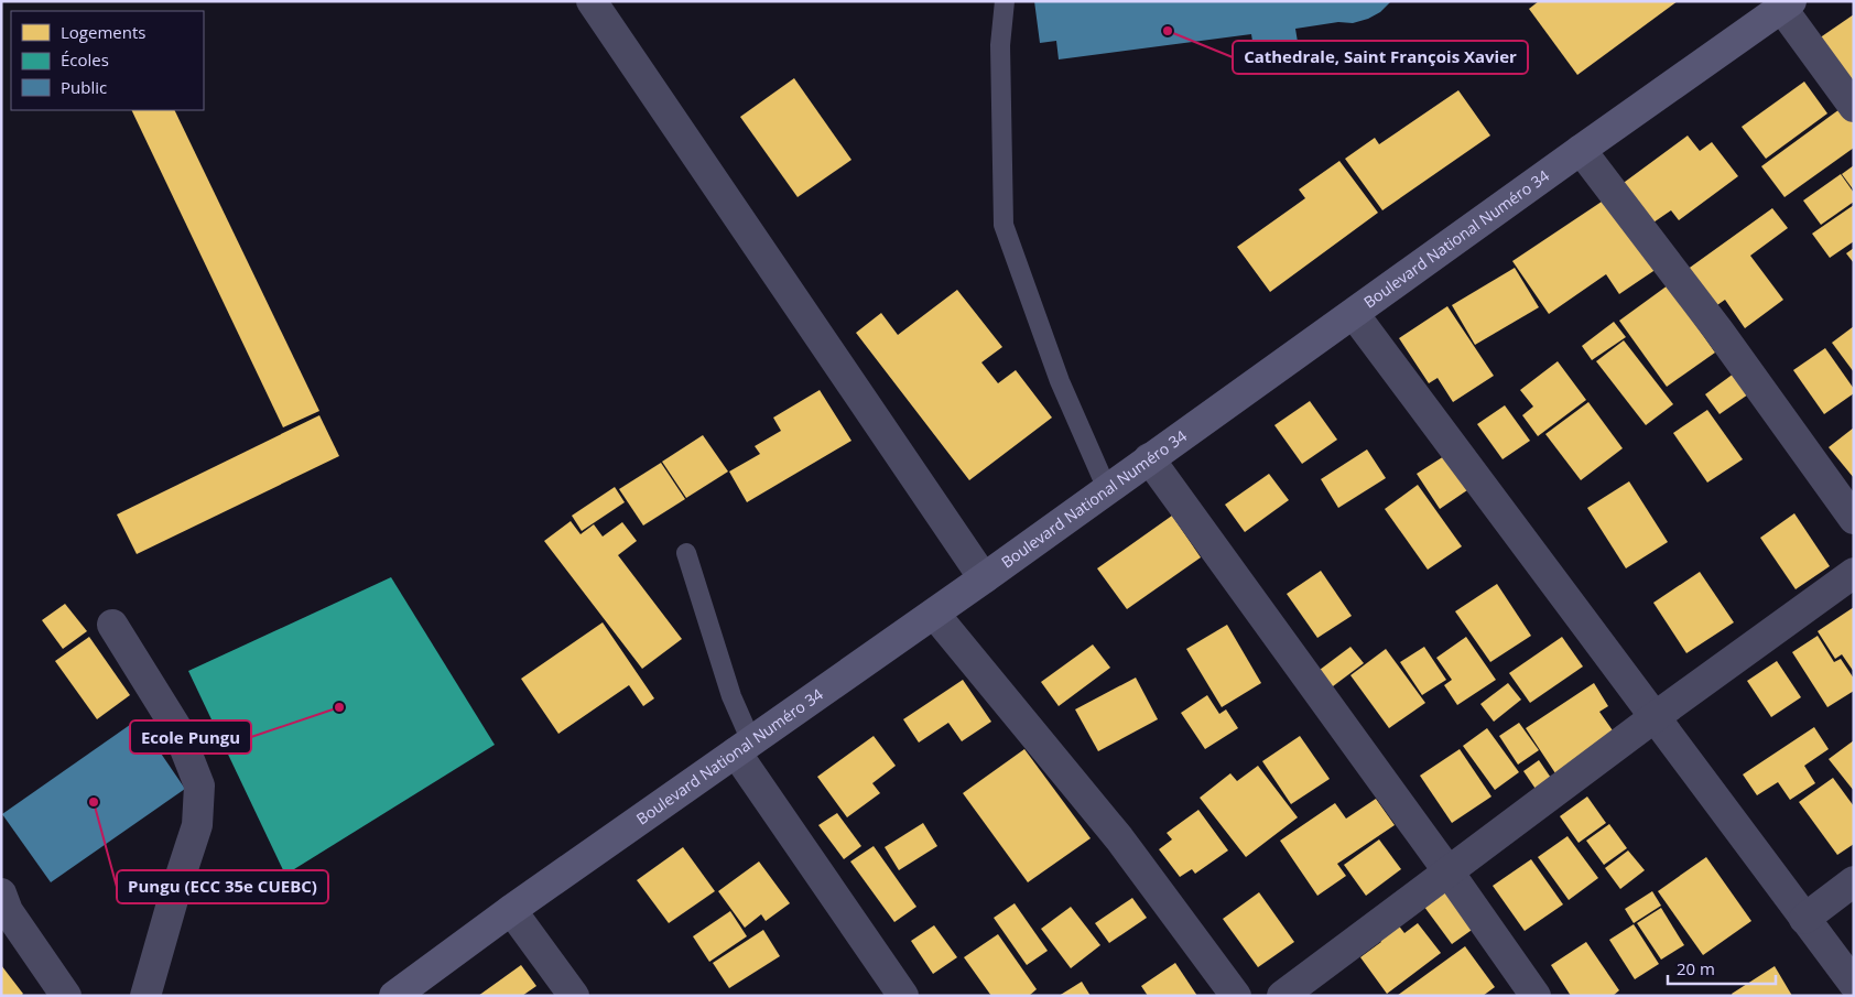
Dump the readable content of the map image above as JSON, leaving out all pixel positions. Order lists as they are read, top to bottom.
{
  "streets": {
    "main road": ["Boulevard National Numéro 34"]
  },
  "places": ["Cathedrale, Saint François Xavier", "Ecole Pungu", "Pungu (ECC 35e CUEBC)"],
  "legend": ["Logements", "Écoles", "Public"],
  "scale_bar": "20 m"
}
